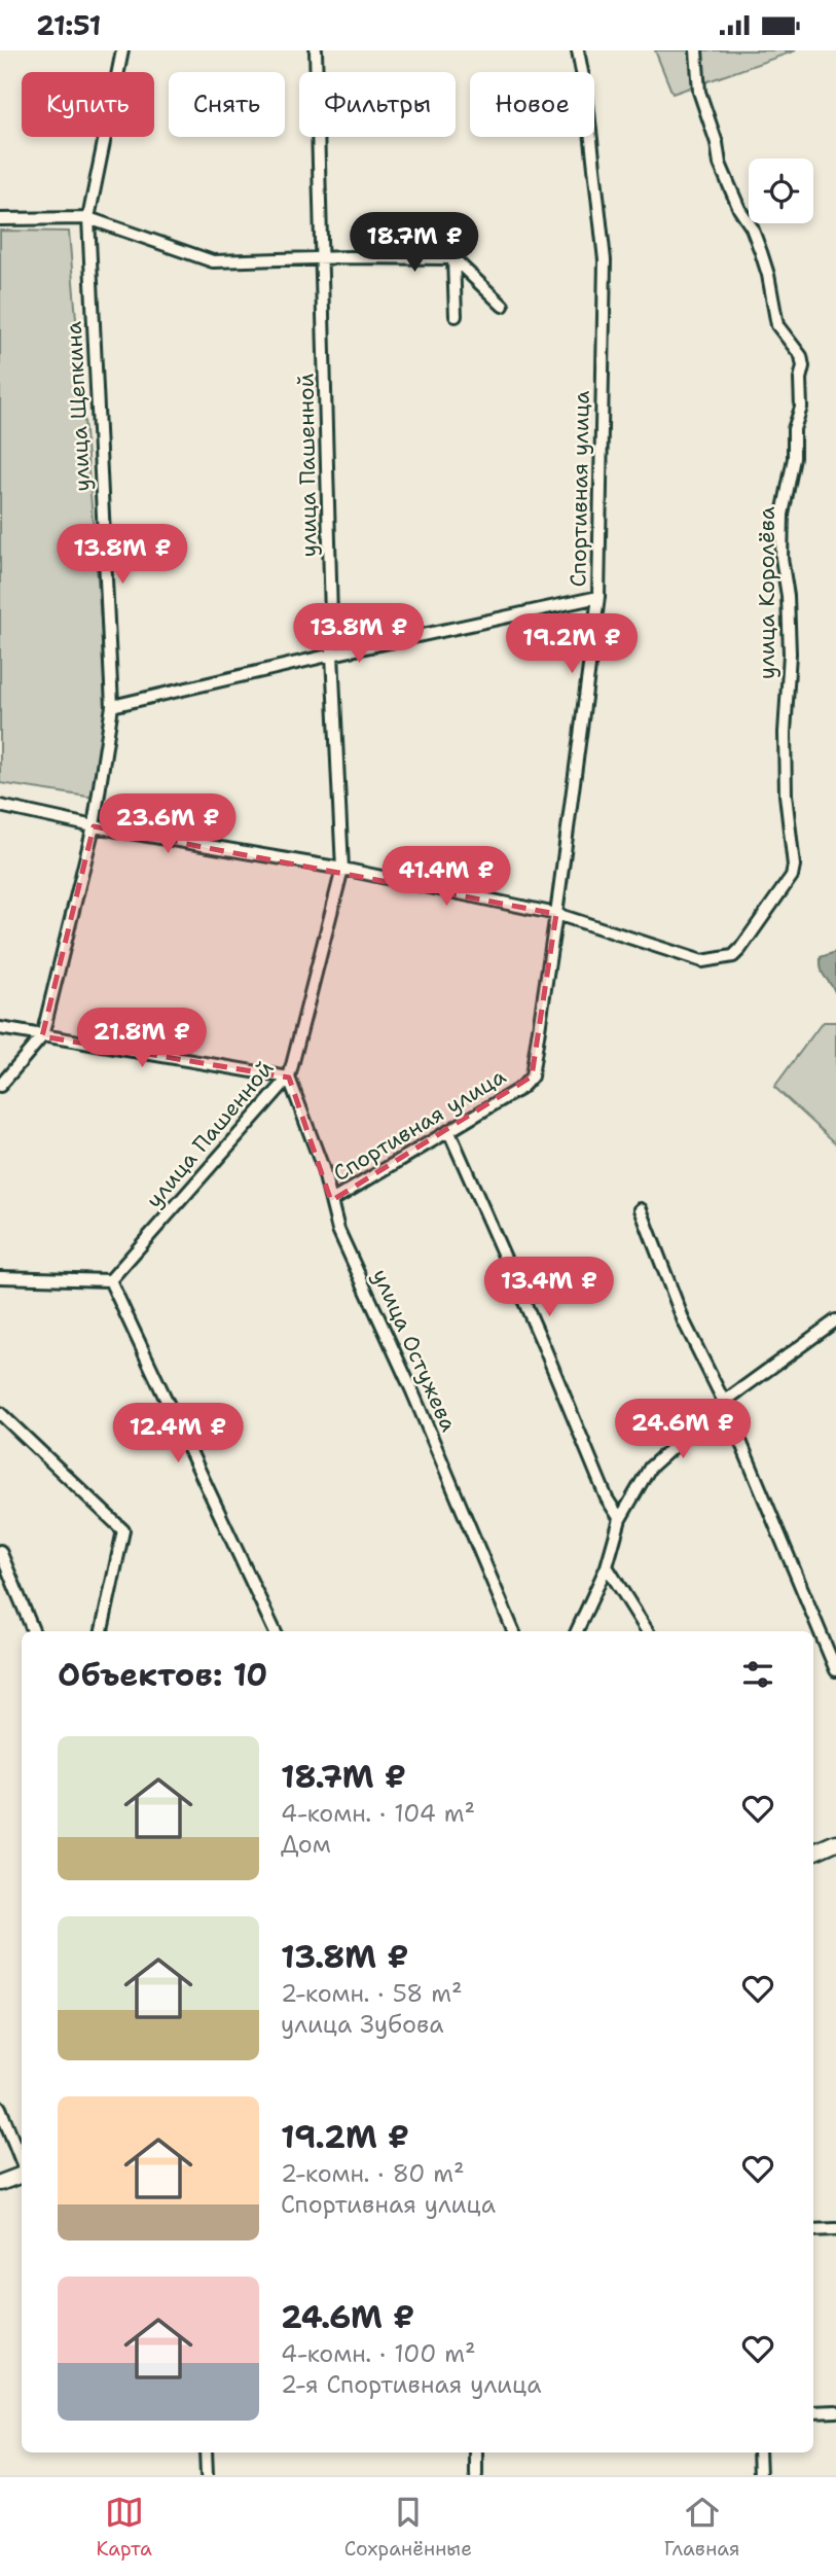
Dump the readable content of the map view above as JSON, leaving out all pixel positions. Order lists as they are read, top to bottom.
{
  "streets": {
    "street": [
      "улица Щепкина",
      "улица Пашенной",
      "Спортивная улица",
      "улица Королёва",
      "улица Остужева"
    ]
  },
  "crossings": [
    ["улица Щепкина", "улица Королёва"],
    ["улица Пашенной", "улица Королёва"],
    ["улица Пашенной", "улица Остужева"],
    ["Спортивная улица", "улица Королёва"],
    ["Спортивная улица", "улица Остужева"]
  ],
  "page": {
    "status": "21:51",
    "chip": [
      "Купить",
      "Снять",
      "Фильтры",
      "Новое"
    ],
    "price": [
      "18.7M ₽",
      "13.8M ₽",
      "13.8M ₽",
      "19.2M ₽",
      "23.6M ₽",
      "41.4M ₽",
      "21.8M ₽",
      "13.4M ₽",
      "24.6M ₽",
      "12.4M ₽"
    ],
    "heading": "Объектов: 10",
    "list": [
      {
        "name": "18.7M ₽",
        "note": "4-комн. · 104 m² · Дом"
      },
      {
        "name": "13.8M ₽",
        "note": "2-комн. · 58 m² · улица Зубова"
      },
      {
        "name": "19.2M ₽",
        "note": "2-комн. · 80 m² · Спортивная улица"
      },
      {
        "name": "24.6M ₽",
        "note": "4-комн. · 100 m² · 2-я Спортивная улица"
      }
    ],
    "tabs": ["Карта", "Сохранённые", "Главная"]
  }
}
